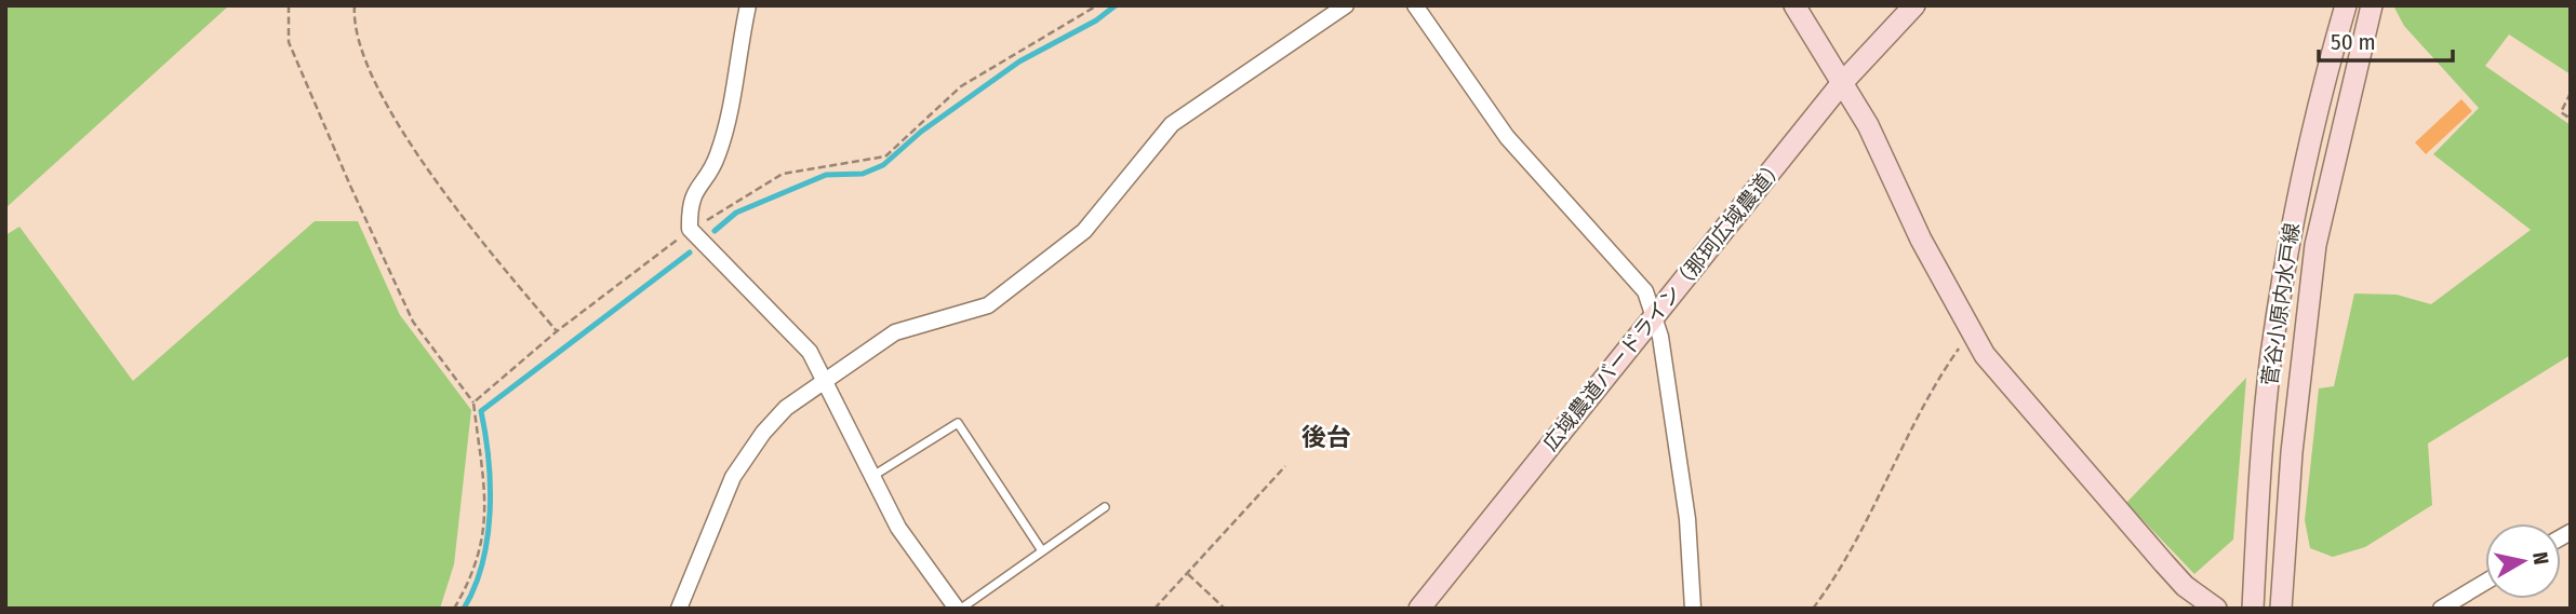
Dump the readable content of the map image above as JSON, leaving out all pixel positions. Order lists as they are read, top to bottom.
{
  "streets": {
    "street": ["広域農道バードライン（那珂広域農道）", "菅谷小原内水戸線"]
  },
  "districts": ["後台"],
  "scale_bar": "50 m",
  "north": "right"
}
